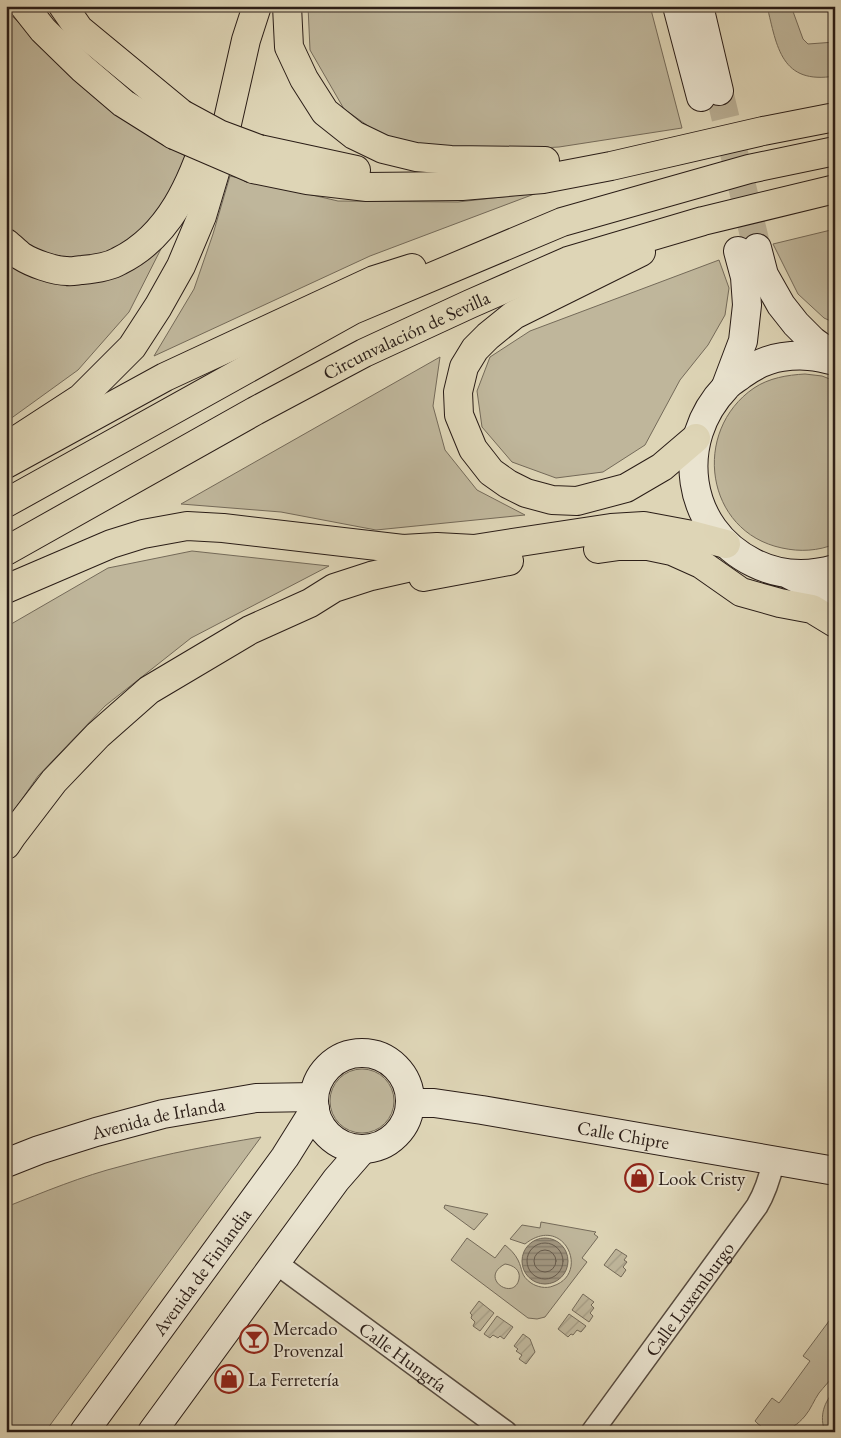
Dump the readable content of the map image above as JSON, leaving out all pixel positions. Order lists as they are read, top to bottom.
{
  "streets": {
    "highway": ["Circunvalación de Sevilla"],
    "main road": ["Avenida de Irlanda", "Calle Chipre", "Avenida de Finlandia"],
    "street": ["Calle Luxemburgo", "Calle Hungría"]
  },
  "crossings": [
    ["Avenida de Irlanda", "Calle Chipre"],
    ["Avenida de Irlanda", "Avenida de Finlandia"],
    ["Calle Chipre", "Avenida de Finlandia"],
    ["Calle Chipre", "Calle Luxemburgo"]
  ],
  "places": {
    "shop": ["Look Cristy", "La Ferretería"],
    "bar": ["Mercado Provenzal"]
  }
}
